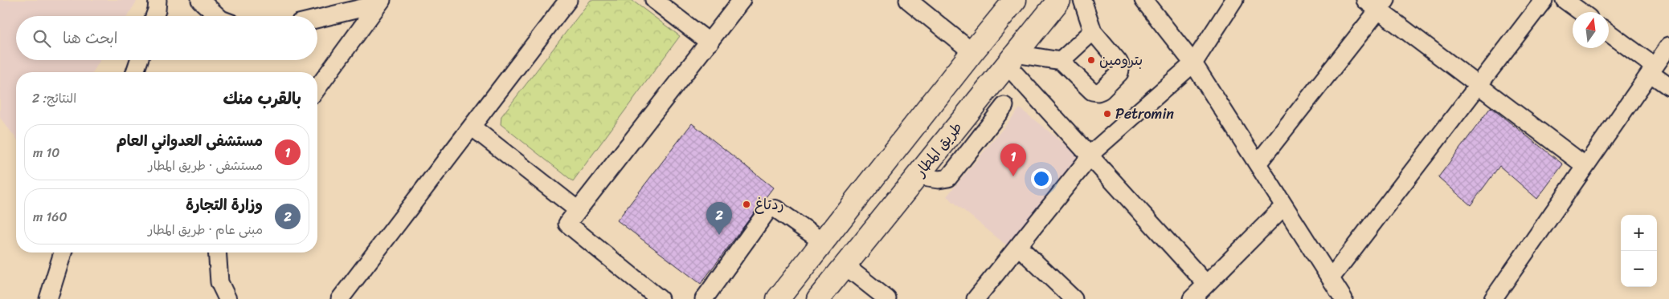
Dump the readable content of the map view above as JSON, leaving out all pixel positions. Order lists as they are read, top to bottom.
{
  "streets": {
    "main road": ["طريق المطار"]
  },
  "places": ["بترومين", "Petromin", "ردتاغ"],
  "north": "top",
  "page": {
    "search": "ابحث هنا",
    "heading": ["بالقرب منك", "النتائج: 2"],
    "list": [
      {
        "mark": "1",
        "name": "مستشفى العدواني العام",
        "note": "مستشفى · طريق المطار",
        "value": "10 m"
      },
      {
        "mark": "2",
        "name": "وزارة التجارة",
        "note": "مبنى عام · طريق المطار",
        "value": "160 m"
      }
    ],
    "pins": ["1", "2"],
    "map_buttons": ["+", "−"]
  }
}
